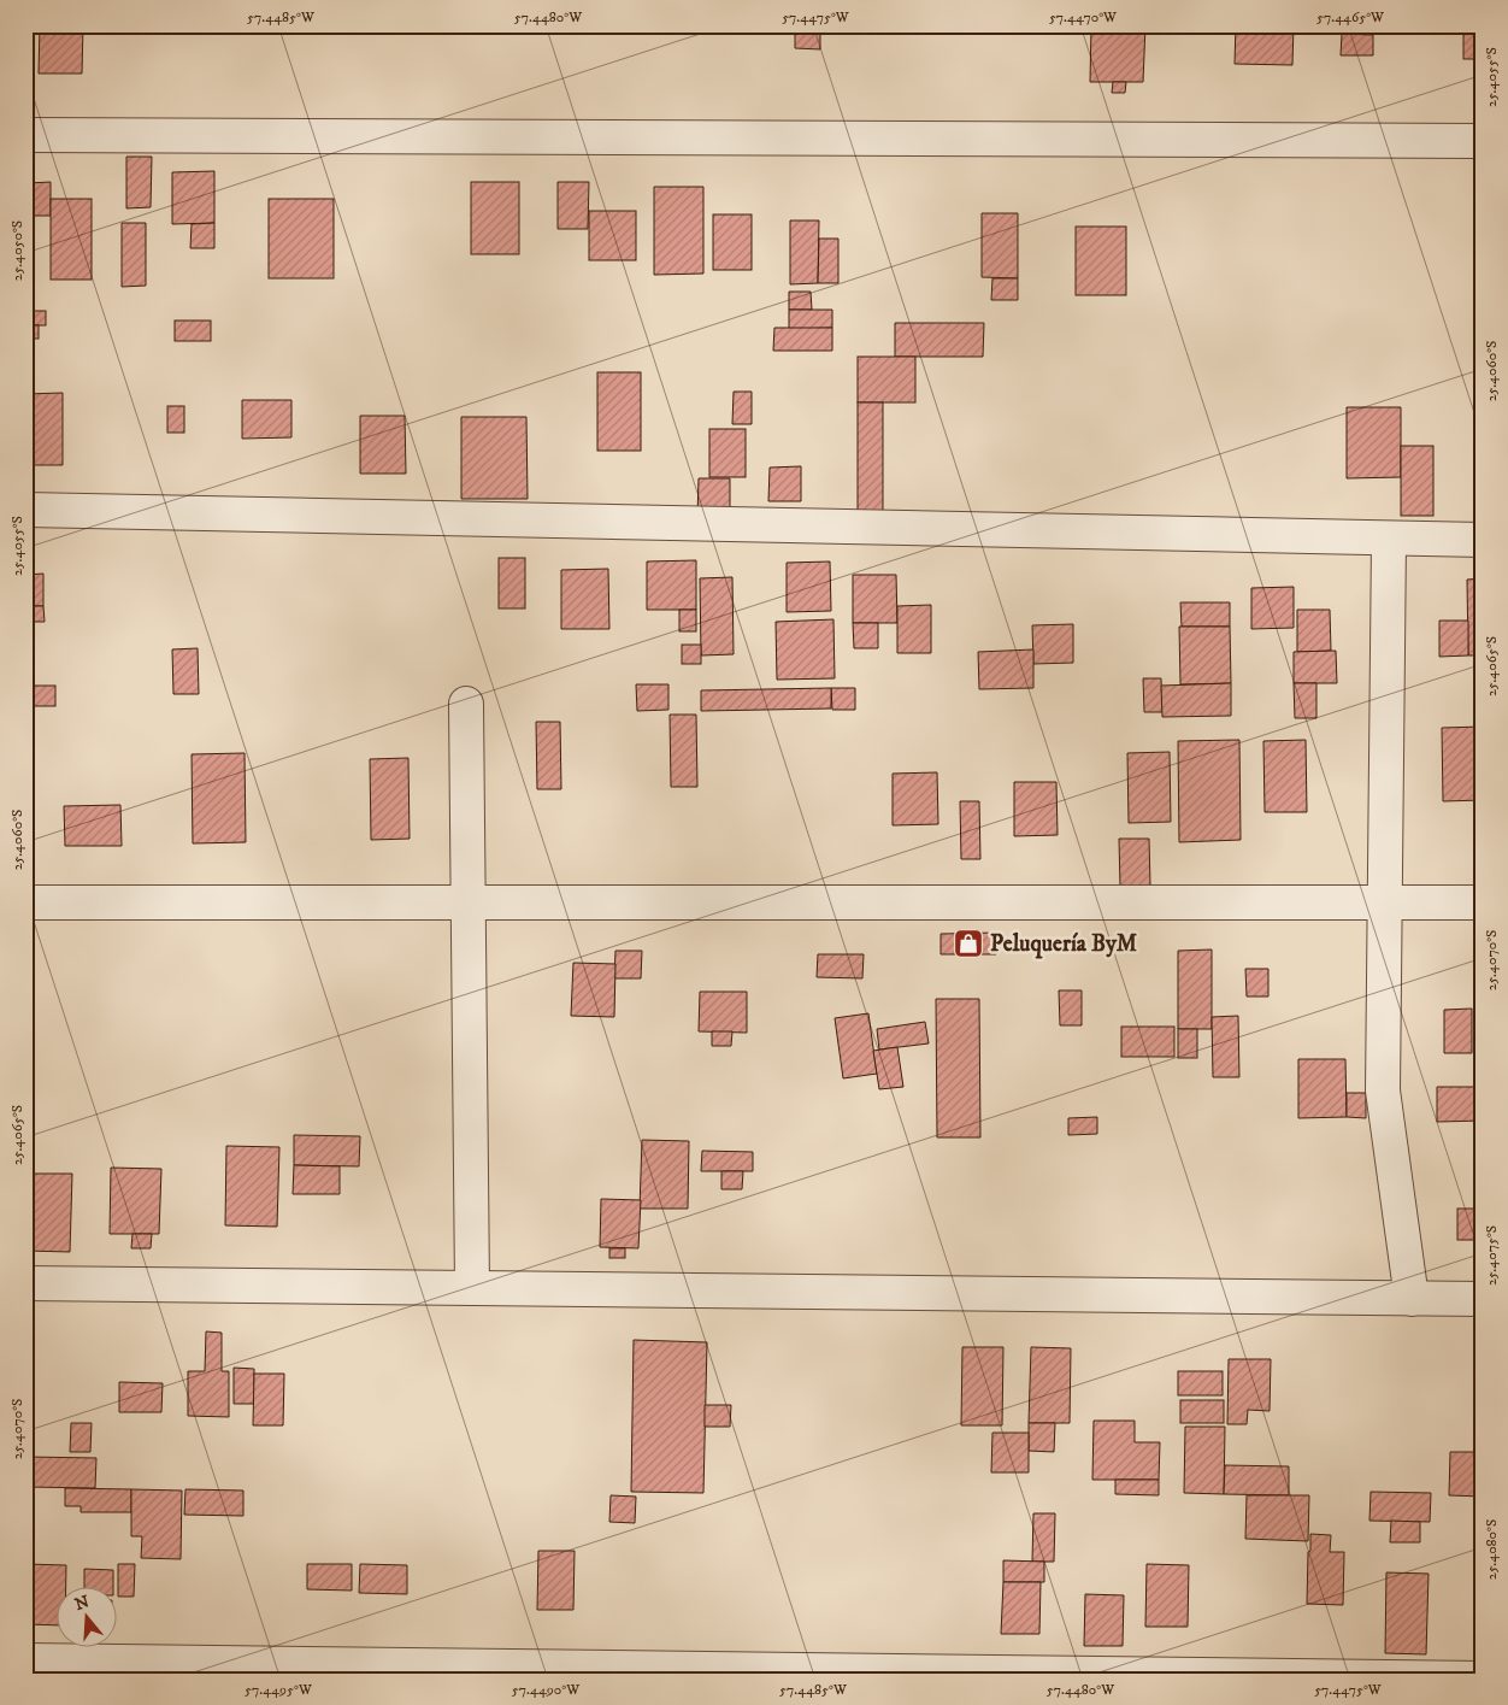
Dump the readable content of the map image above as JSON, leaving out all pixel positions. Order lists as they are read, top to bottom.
{
  "places": {
    "shop": ["Peluquería ByM"]
  },
  "north": "top",
  "coordinates": [
    "57.4485°W",
    "57.4480°W",
    "57.4475°W",
    "57.4470°W",
    "57.4465°W",
    "25.4055°S",
    "25.4050°S",
    "25.4060°S",
    "25.4065°S",
    "25.4070°S",
    "25.4075°S",
    "25.4080°S",
    "57.4495°W",
    "57.4490°W"
  ]
}
